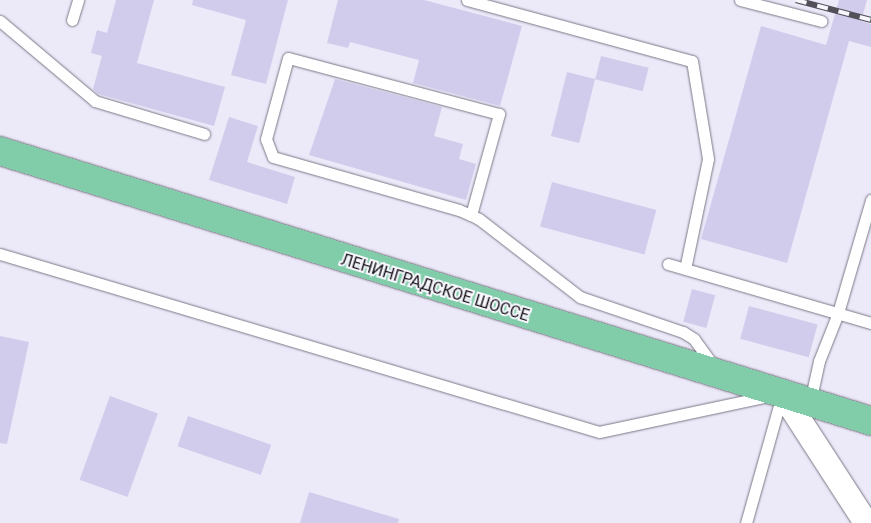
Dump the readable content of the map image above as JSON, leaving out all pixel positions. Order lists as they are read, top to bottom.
{
  "streets": {
    "main road": ["ЛЕНИНГРАДСКОЕ ШОССЕ"]
  }
}
